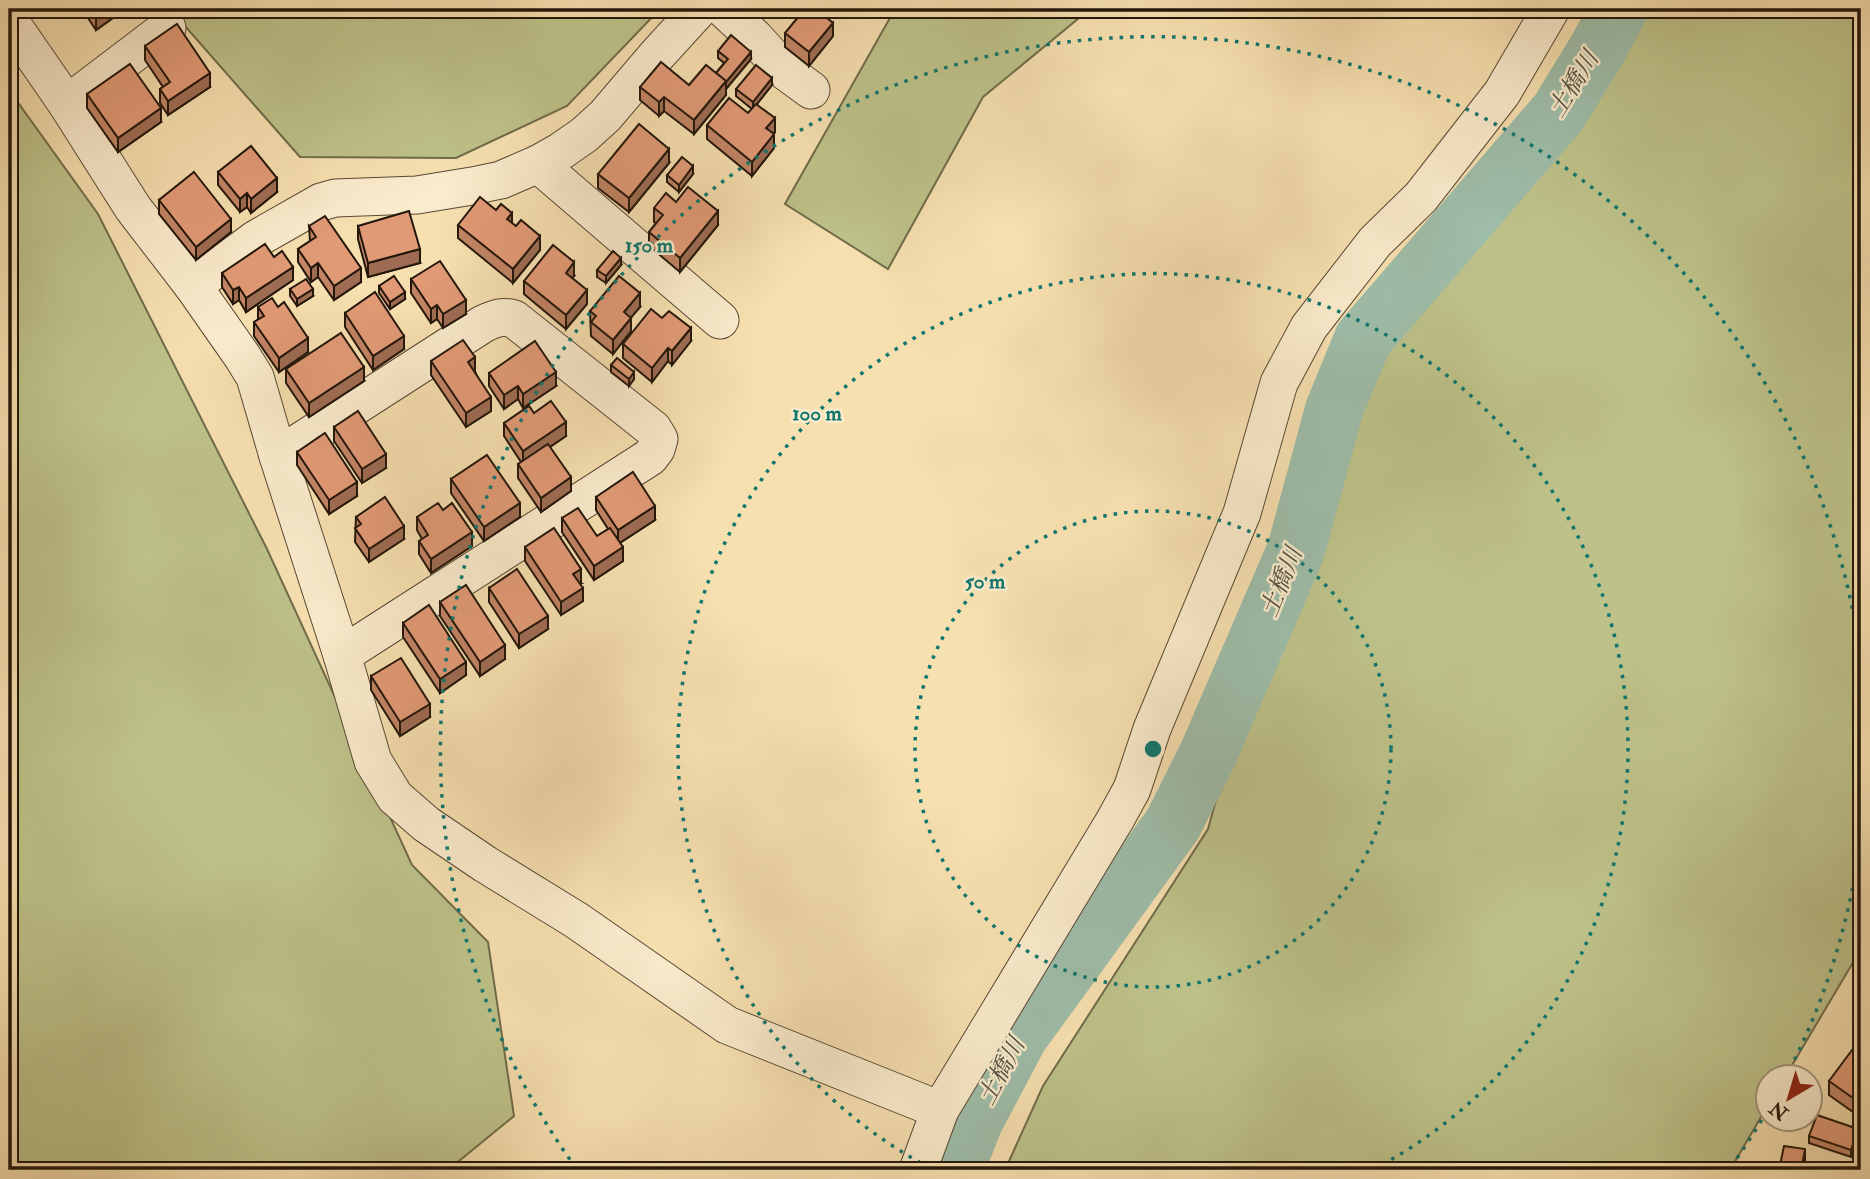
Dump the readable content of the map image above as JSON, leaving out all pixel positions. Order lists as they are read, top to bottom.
{
  "water": ["土橋川"],
  "north": "bottom left",
  "rings": ["150 m", "100 m", "50 m"]
}
